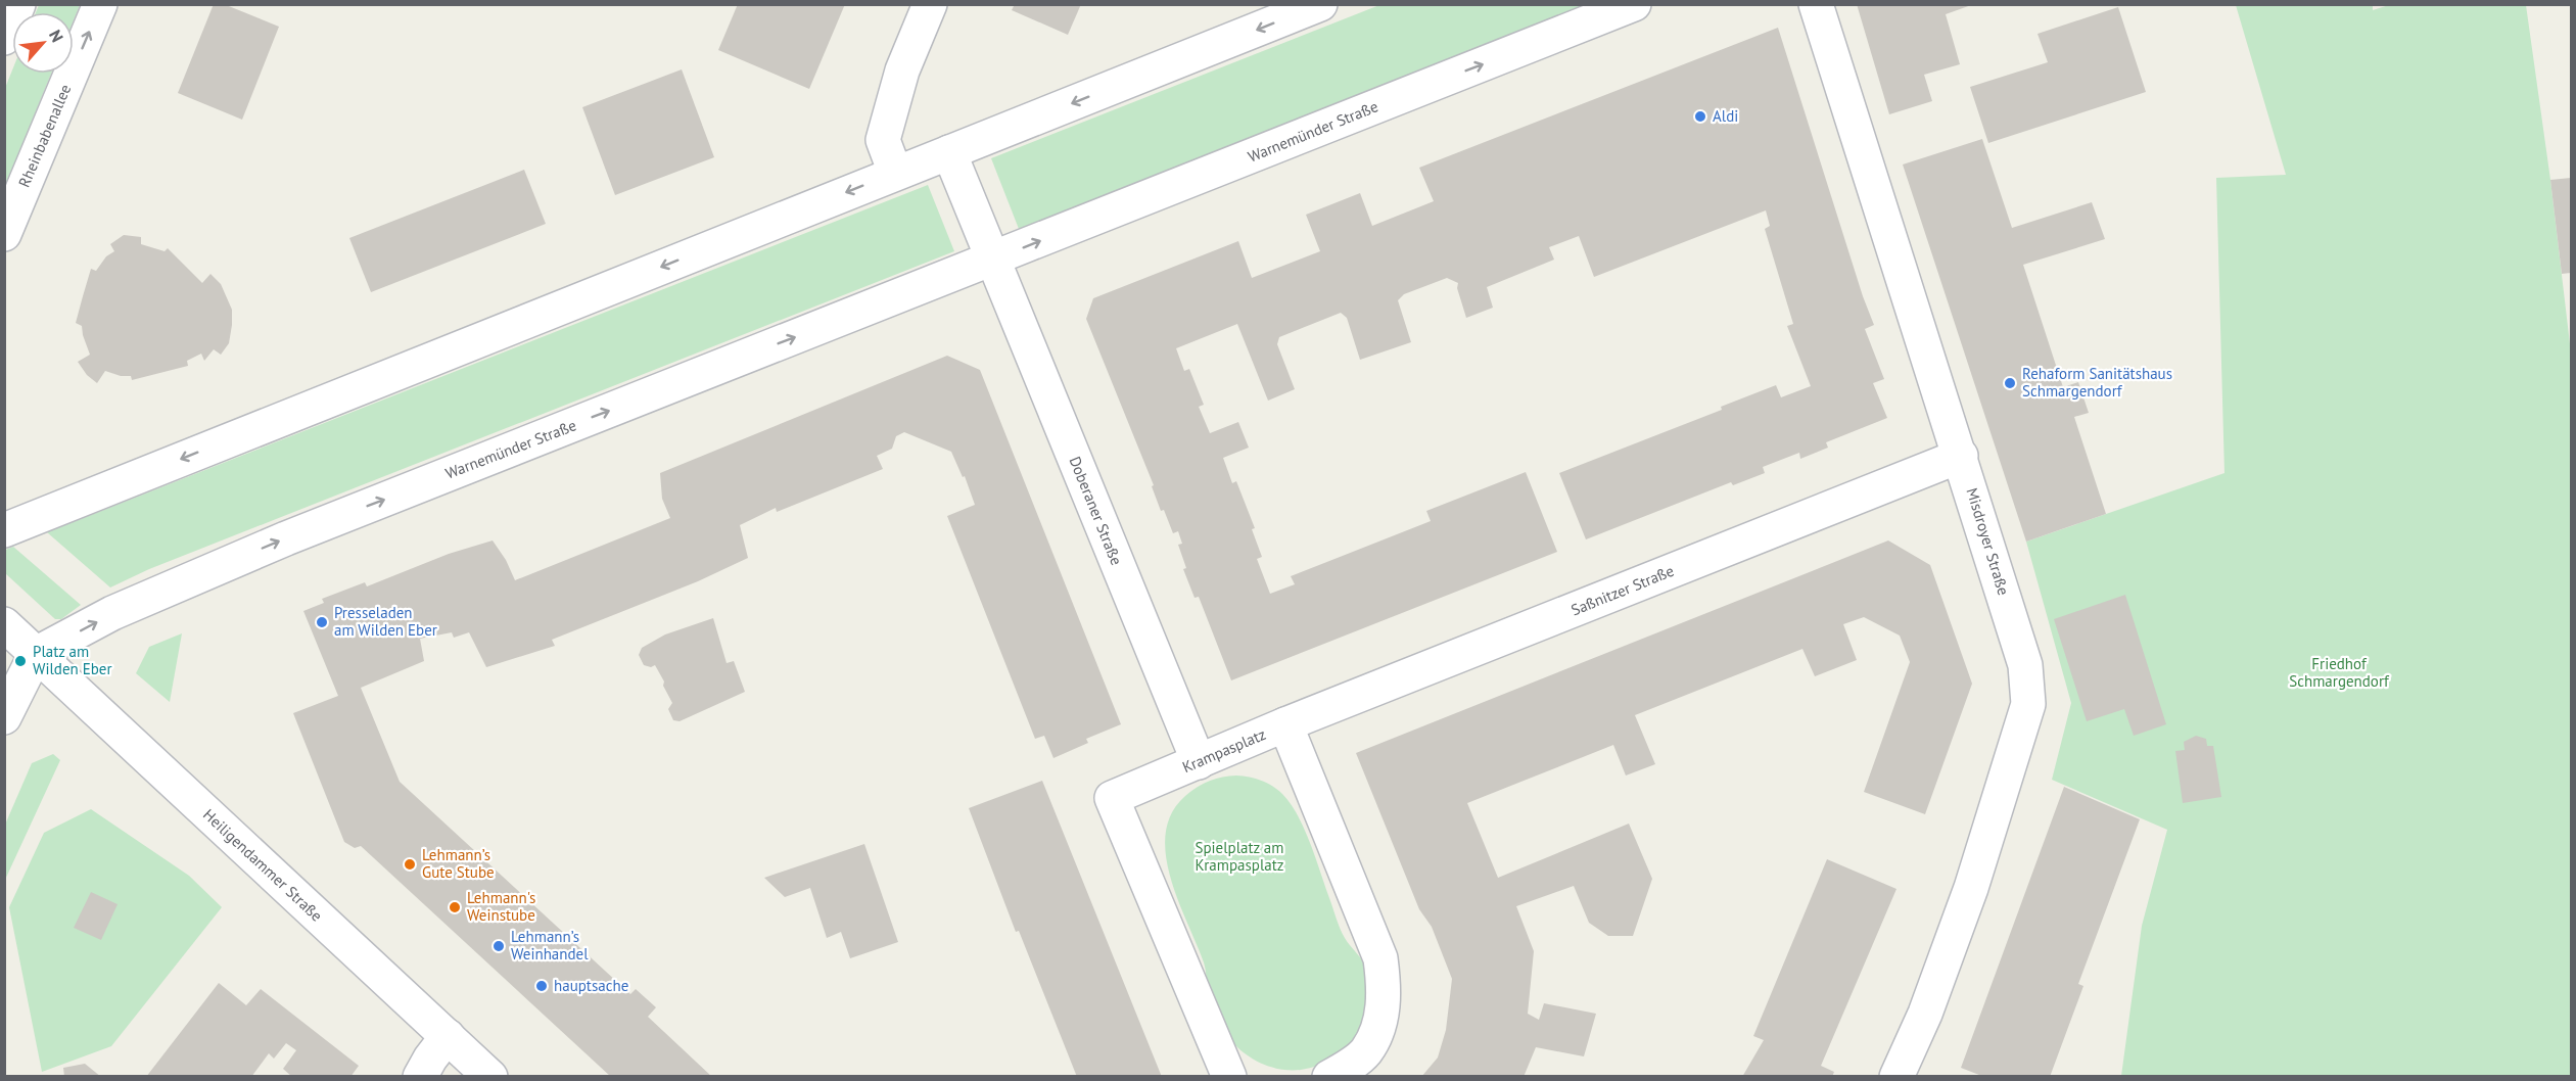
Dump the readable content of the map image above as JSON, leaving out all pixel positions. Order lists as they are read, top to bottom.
{
  "streets": {
    "street": [
      "Warnemünder Straße",
      "Rheinbabenallee",
      "Doberaner Straße",
      "Misdroyer Straße",
      "Saßnitzer Straße",
      "Krampasplatz",
      "Heiligendammer Straße"
    ]
  },
  "crossings": [
    ["Warnemünder Straße", "Doberaner Straße"],
    ["Warnemünder Straße", "Heiligendammer Straße"],
    ["Doberaner Straße", "Krampasplatz"],
    ["Misdroyer Straße", "Saßnitzer Straße"],
    ["Saßnitzer Straße", "Krampasplatz"]
  ],
  "one_way": ["Rheinbabenallee"],
  "parks": ["Friedhof Schmargendorf", "Spielplatz am Krampasplatz"],
  "places": [
    "Aldi",
    "Rehaform Sanitätshaus Schmargendorf",
    "Presseladen am Wilden Eber",
    "Platz am Wilden Eber",
    "Lehmann’s Gute Stube",
    "Lehmann's Weinstube",
    "Lehmann’s Weinhandel",
    "hauptsache"
  ],
  "north": "top right"
}
